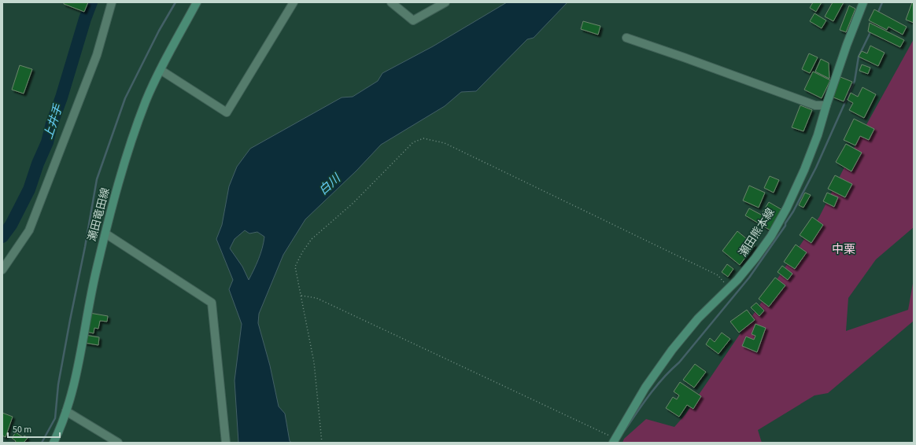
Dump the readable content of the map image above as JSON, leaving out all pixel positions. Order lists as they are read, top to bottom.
{
  "streets": {
    "main road": ["瀬田竜田線", "瀬田熊本線"]
  },
  "districts": ["中栗"],
  "water": ["上井手", "白川"],
  "scale_bar": "50 m"
}
